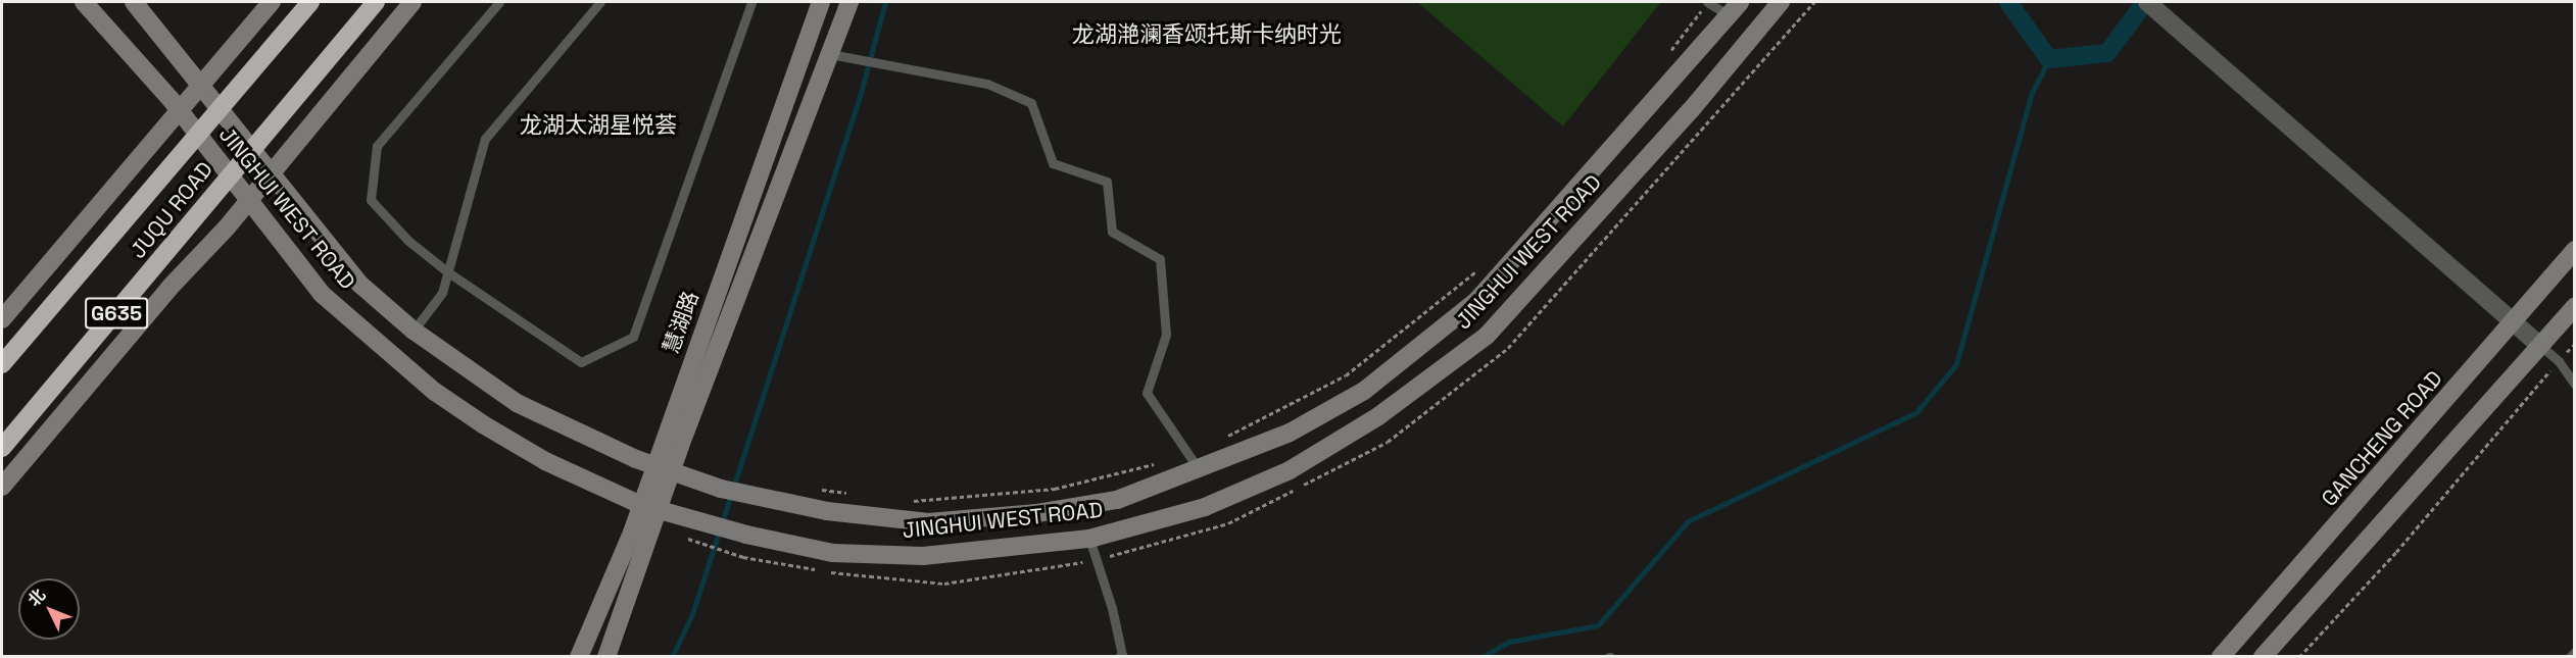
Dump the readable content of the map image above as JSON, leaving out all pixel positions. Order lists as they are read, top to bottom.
{
  "streets": {
    "highway": ["JUQU ROAD", "G635"],
    "street": ["JINGHUI WEST ROAD", "慧湖路", "GANCHENG ROAD"]
  },
  "crossings": [
    ["JINGHUI WEST ROAD", "JUQU ROAD"],
    ["JINGHUI WEST ROAD", "慧湖路"]
  ],
  "districts": ["龙湖滟澜香颂托斯卡纳时光", "龙湖太湖星悦荟"],
  "north": "top left"
}
